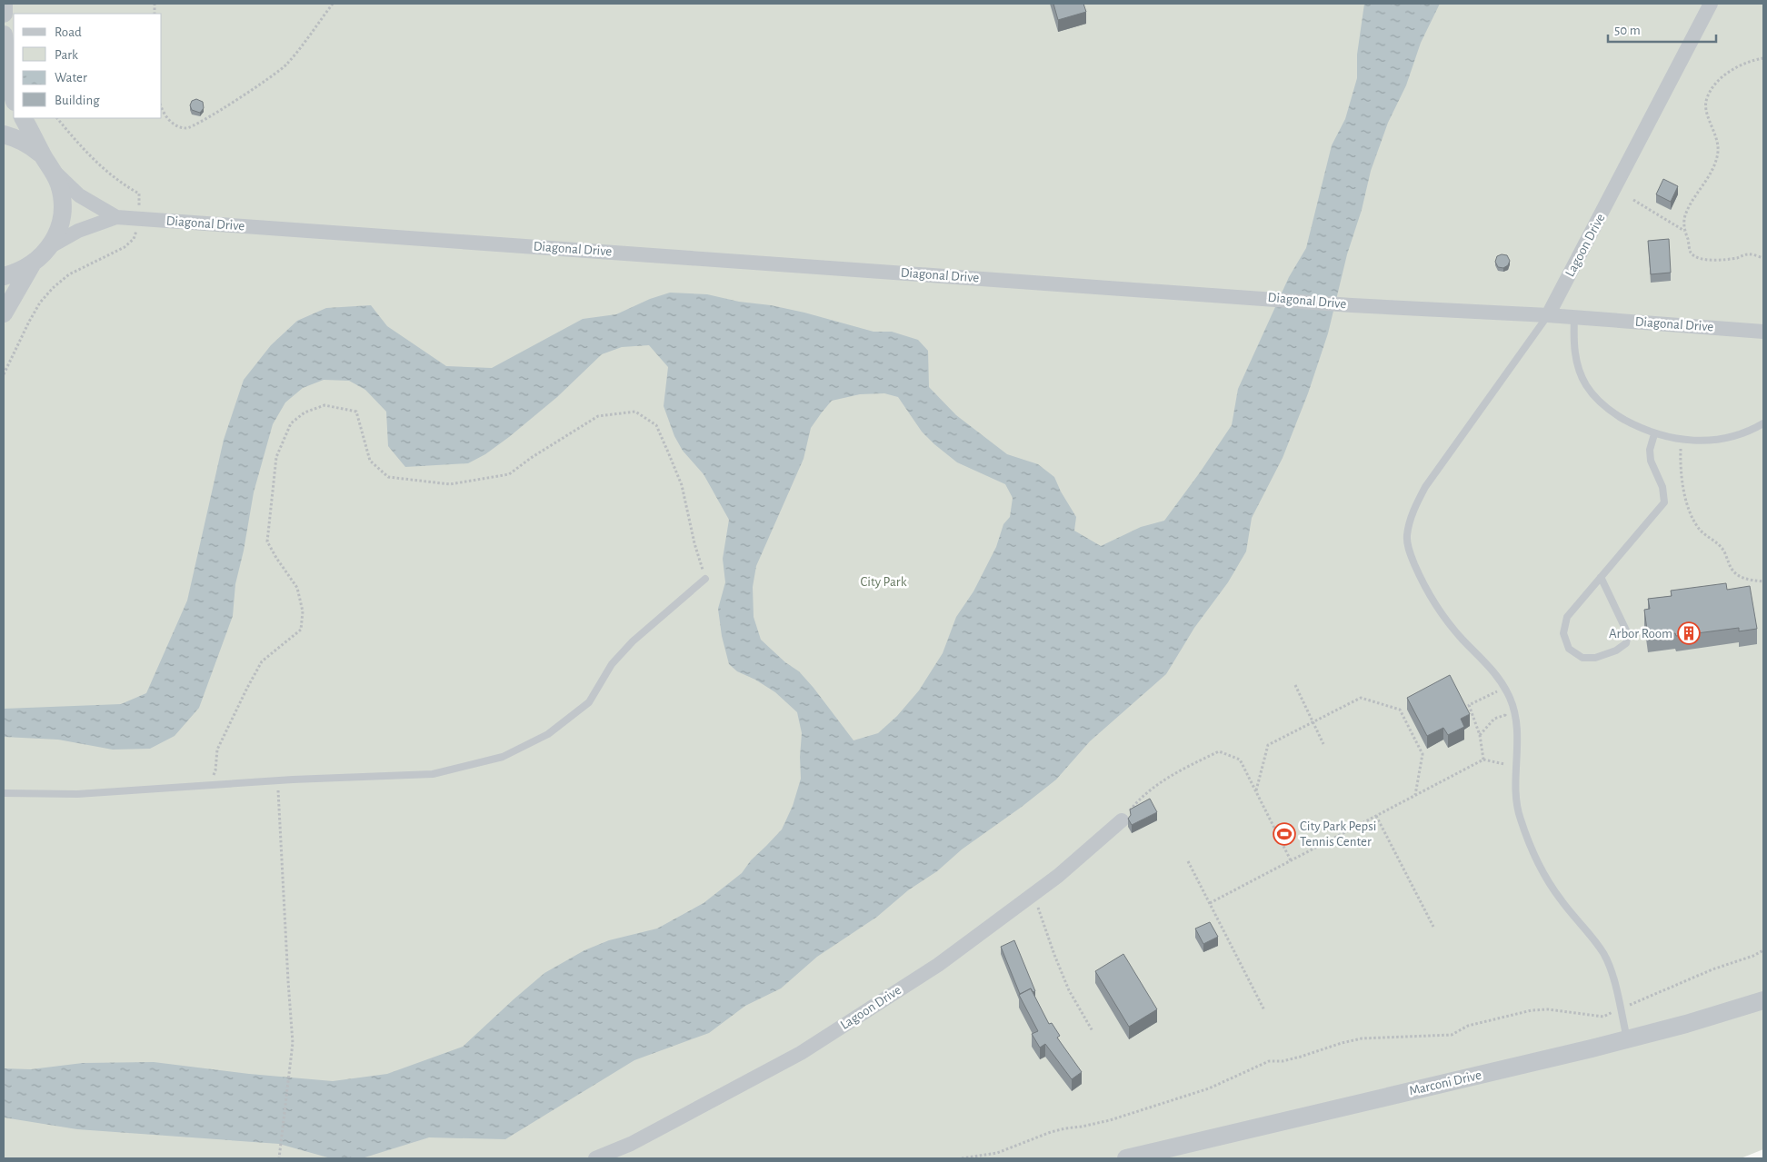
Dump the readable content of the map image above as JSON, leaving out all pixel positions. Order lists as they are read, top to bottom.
{
  "streets": {
    "street": ["Diagonal Drive", "Lagoon Drive", "Marconi Drive"]
  },
  "crossings": [
    ["Diagonal Drive", "Lagoon Drive"],
    ["Lagoon Drive", "Marconi Drive"]
  ],
  "parks": ["City Park"],
  "places": {
    "building": ["Arbor Room"],
    "sports": ["City Park Pepsi Tennis Center"]
  },
  "legend": [
    "Road",
    "Park",
    "Water",
    "Building"
  ],
  "scale_bar": "50 m"
}
